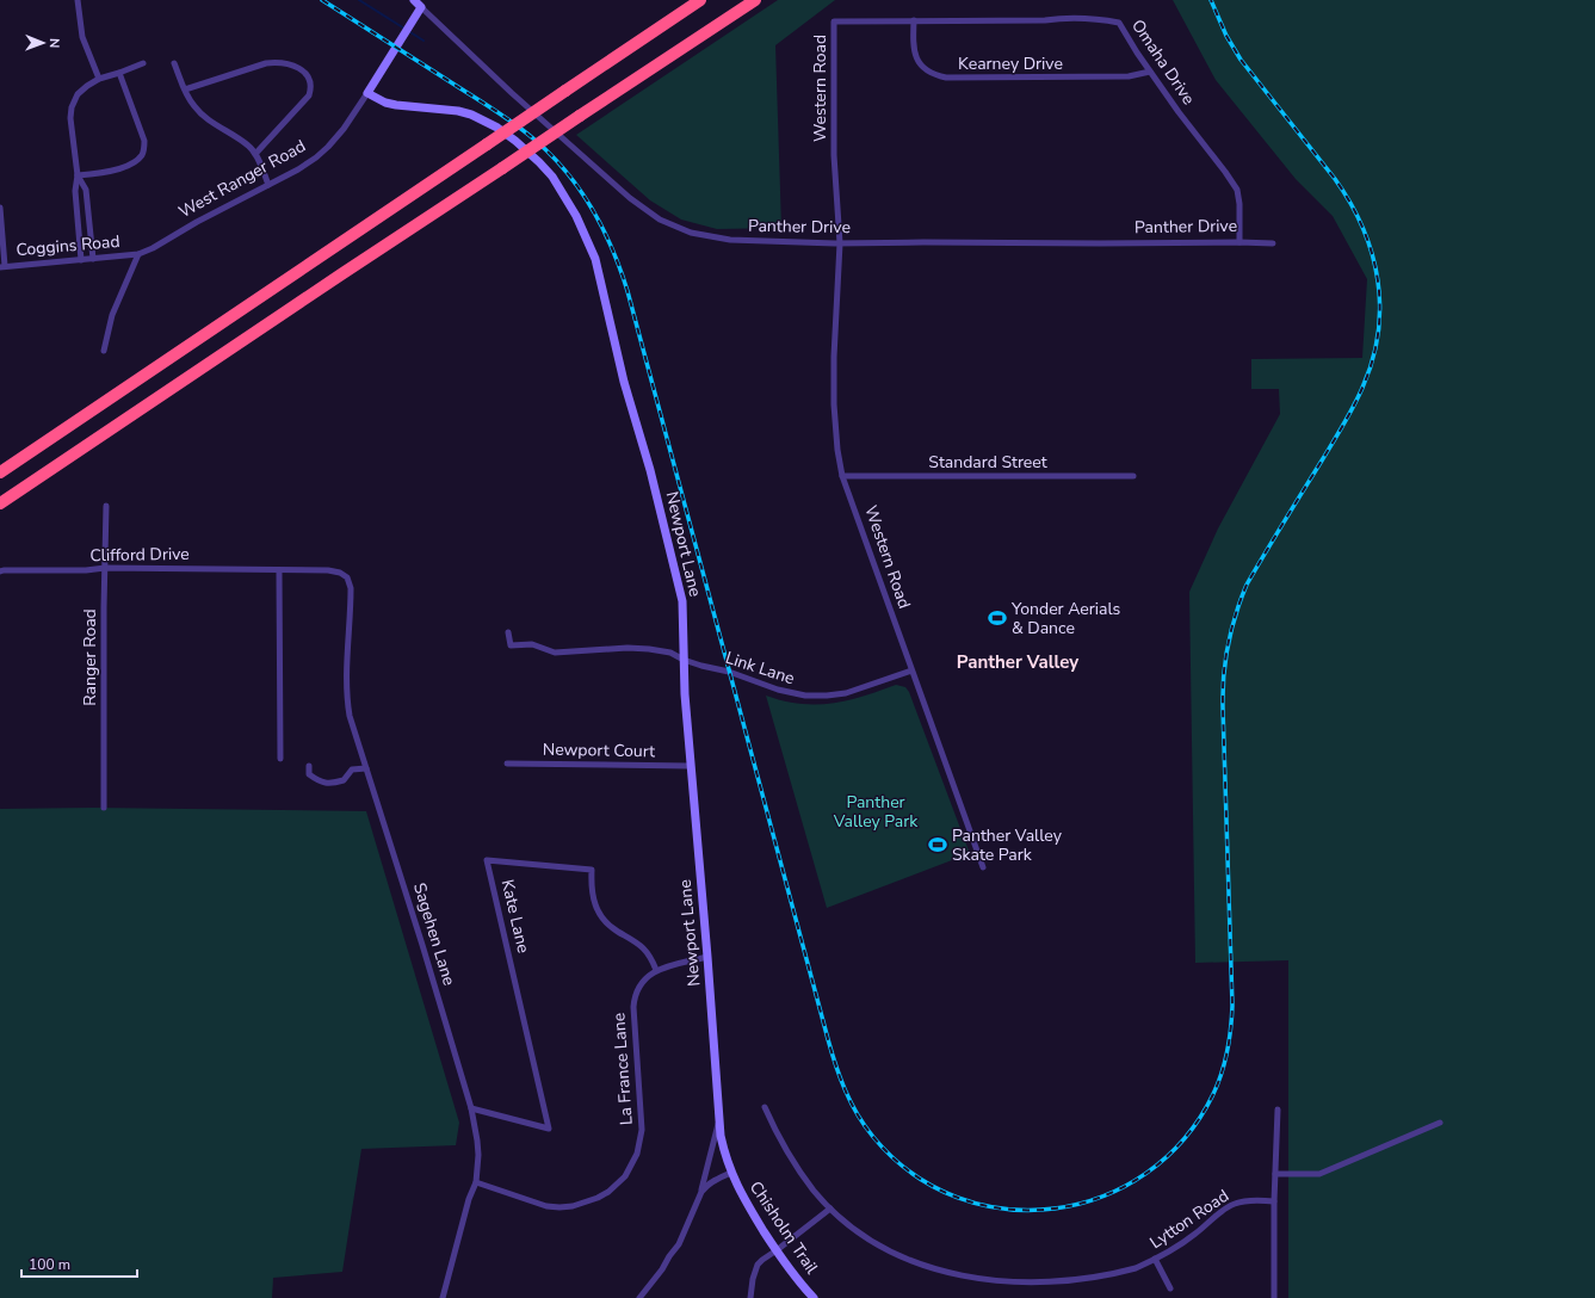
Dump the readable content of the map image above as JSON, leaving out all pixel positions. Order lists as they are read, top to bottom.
{
  "streets": {
    "street": [
      "Omaha Drive",
      "Kearney Drive",
      "Western Road",
      "West Ranger Road",
      "Panther Drive",
      "Coggins Road",
      "Standard Street",
      "Newport Lane",
      "Clifford Drive",
      "Ranger Road",
      "Link Lane",
      "Newport Court",
      "Kate Lane",
      "Sagehen Lane",
      "La France Lane",
      "Lytton Road",
      "Chisholm Trail"
    ]
  },
  "crossings": [
    ["Omaha Drive", "Kearney Drive"],
    ["Omaha Drive", "Western Road"],
    ["Omaha Drive", "Panther Drive"],
    ["Western Road", "Panther Drive"],
    ["Western Road", "Standard Street"],
    ["Western Road", "Link Lane"],
    ["West Ranger Road", "Panther Drive"],
    ["West Ranger Road", "Coggins Road"],
    ["West Ranger Road", "Newport Lane"],
    ["Newport Lane", "Link Lane"],
    ["Newport Lane", "Newport Court"],
    ["Newport Lane", "La France Lane"],
    ["Newport Lane", "Chisholm Trail"],
    ["Clifford Drive", "Ranger Road"],
    ["Clifford Drive", "Sagehen Lane"],
    ["Kate Lane", "Sagehen Lane"],
    ["Kate Lane", "La France Lane"],
    ["Sagehen Lane", "La France Lane"]
  ],
  "districts": ["Panther Valley"],
  "parks": ["Panther Valley Park"],
  "places": {
    "sports": ["Yonder Aerials & Dance", "Panther Valley Skate Park"]
  },
  "scale_bar": "100 m",
  "north": "right"
}
